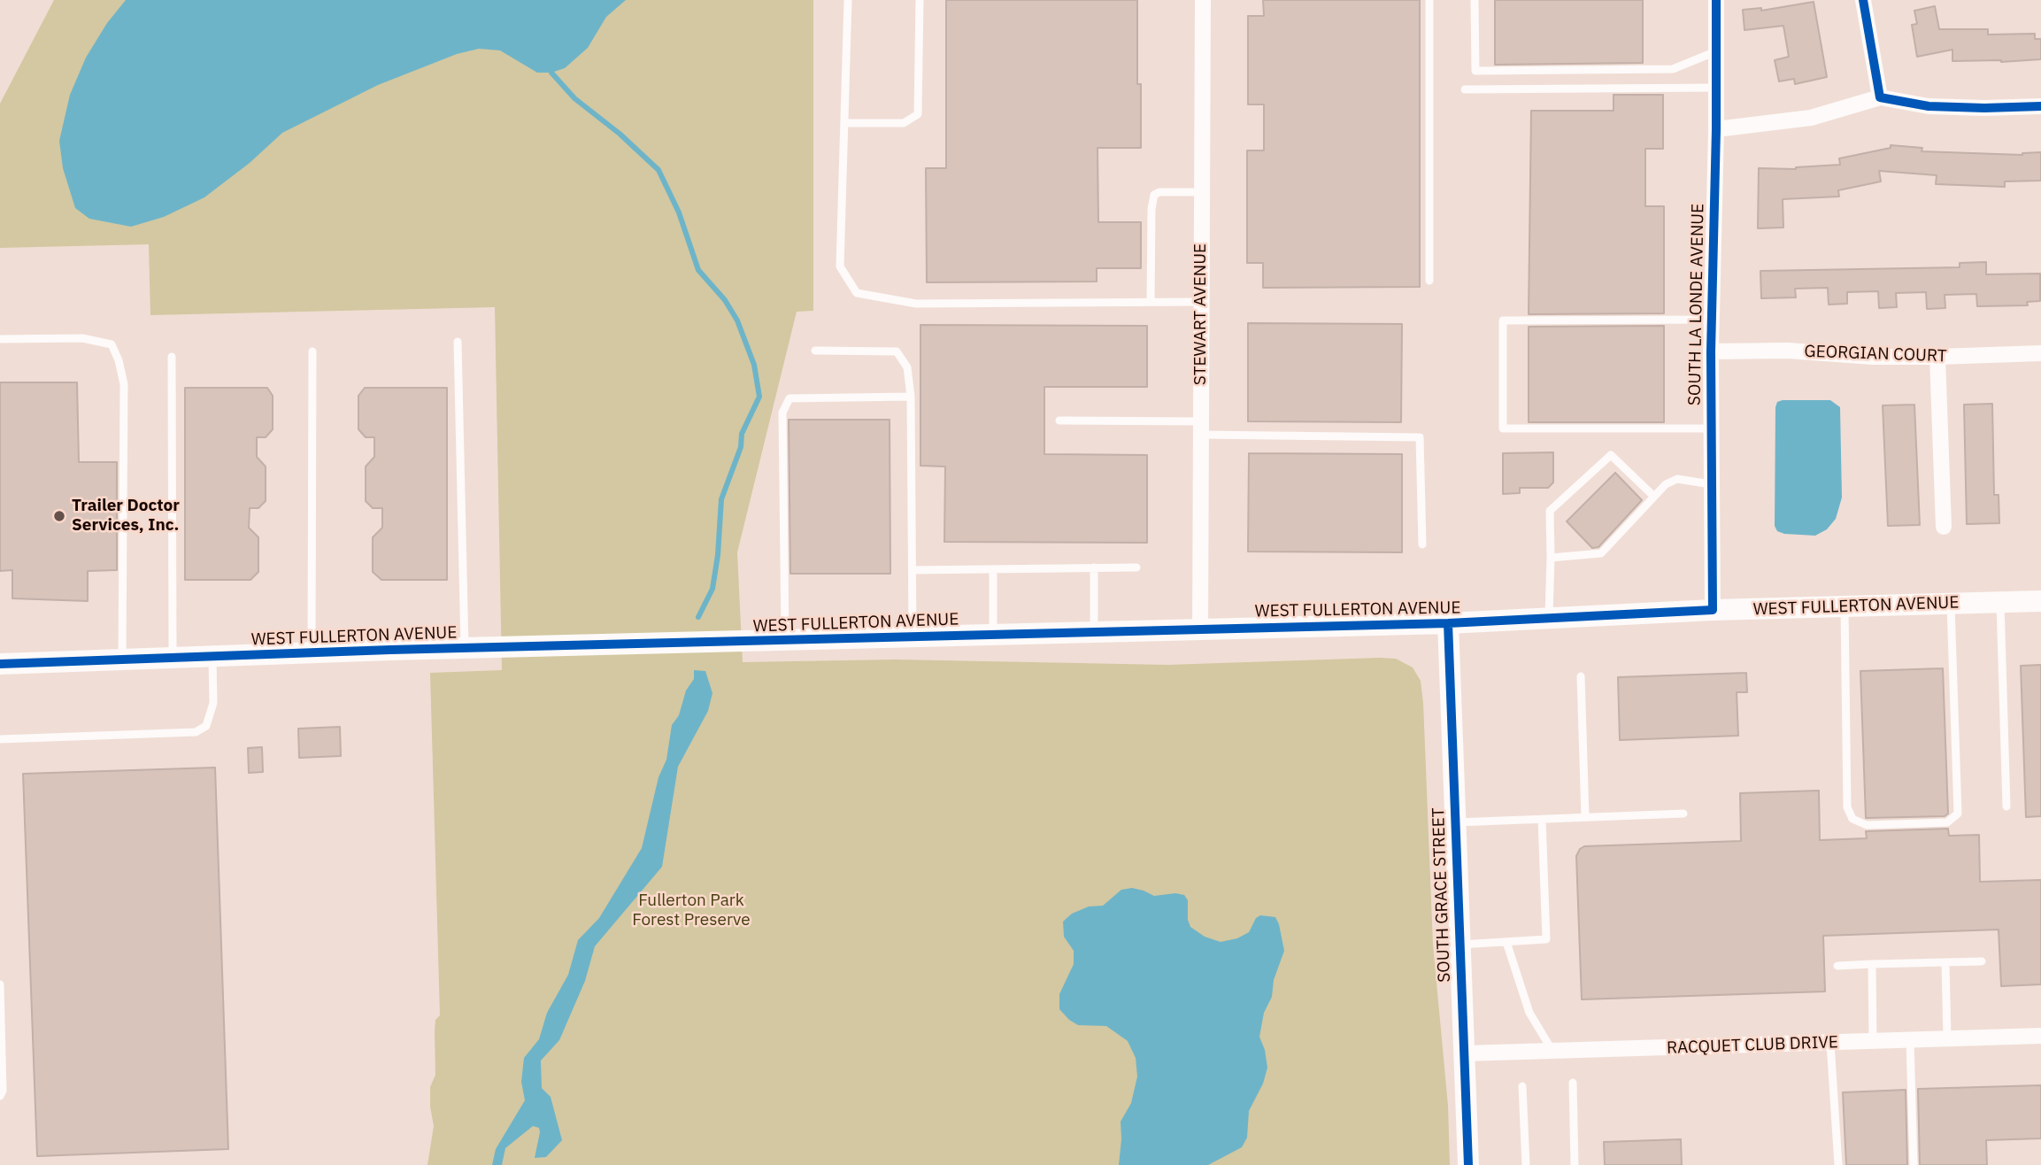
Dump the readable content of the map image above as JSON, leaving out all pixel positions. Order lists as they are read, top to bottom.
{
  "streets": {
    "street": [
      "SOUTH LA LONDE AVENUE",
      "STEWART AVENUE",
      "GEORGIAN COURT",
      "WEST FULLERTON AVENUE",
      "SOUTH GRACE STREET",
      "RACQUET CLUB DRIVE"
    ]
  },
  "crossings": [
    ["SOUTH LA LONDE AVENUE", "GEORGIAN COURT"],
    ["SOUTH LA LONDE AVENUE", "WEST FULLERTON AVENUE"],
    ["STEWART AVENUE", "WEST FULLERTON AVENUE"],
    ["WEST FULLERTON AVENUE", "SOUTH GRACE STREET"],
    ["SOUTH GRACE STREET", "RACQUET CLUB DRIVE"]
  ],
  "parks": ["Fullerton Park Forest Preserve"],
  "places": ["Trailer Doctor Services, Inc."]
}
